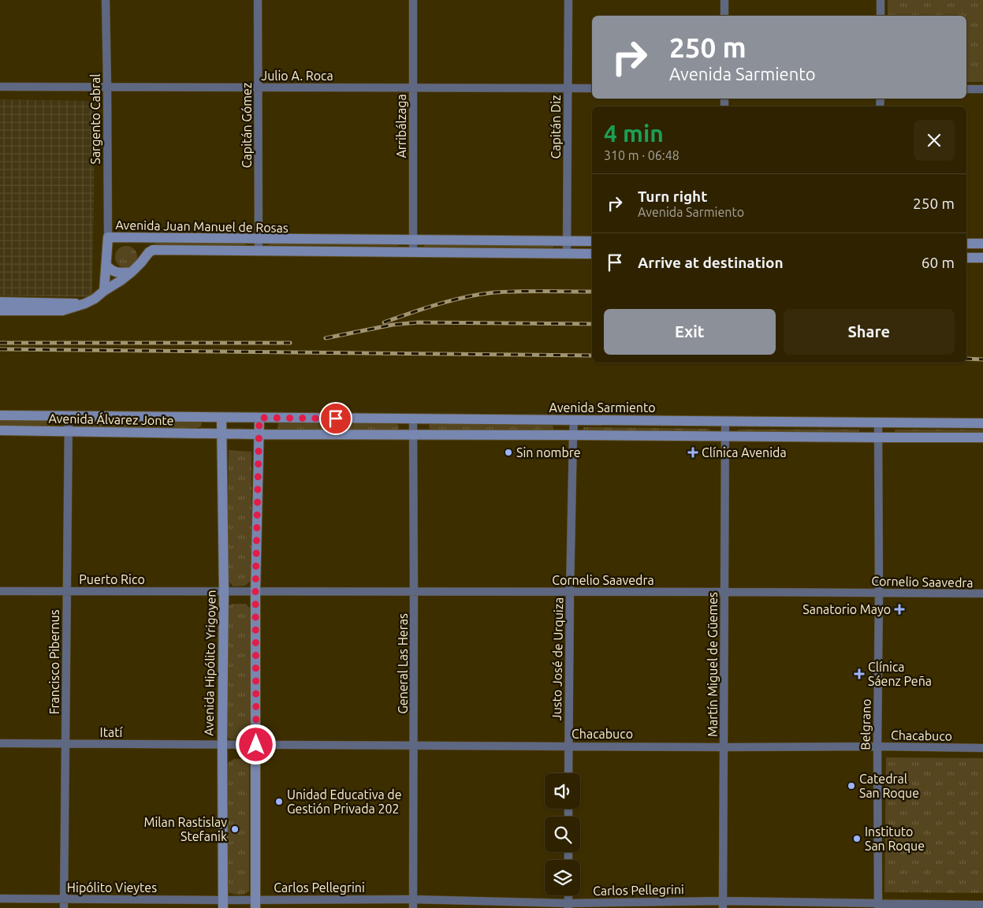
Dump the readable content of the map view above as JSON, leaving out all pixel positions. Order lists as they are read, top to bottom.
{
  "streets": {
    "main road": [
      "Avenida Juan Manuel de Rosas",
      "Avenida Sarmiento",
      "Avenida Álvarez Jonte",
      "Avenida Hipólito Yrigoyen"
    ],
    "street": [
      "Julio A. Roca",
      "Sargento Cabral",
      "Capitán Gómez",
      "Arribálzaga",
      "Capitán Diz",
      "Puerto Rico",
      "Cornelio Saavedra",
      "Justo José de Urquiza",
      "Francisco Pibernus",
      "General Las Heras",
      "Martín Miguel de Güemes",
      "Belgrano",
      "Itatí",
      "Chacabuco",
      "Hipólito Vieytes",
      "Carlos Pellegrini"
    ]
  },
  "crossings": [
    ["Julio A. Roca", "Sargento Cabral"],
    ["Julio A. Roca", "Capitán Gómez"],
    ["Julio A. Roca", "Arribálzaga"],
    ["Julio A. Roca", "Capitán Diz"],
    ["Sargento Cabral", "Avenida Juan Manuel de Rosas"],
    ["Capitán Gómez", "Avenida Juan Manuel de Rosas"],
    ["Arribálzaga", "Avenida Juan Manuel de Rosas"],
    ["Capitán Diz", "Avenida Juan Manuel de Rosas"],
    ["Avenida Sarmiento", "Avenida Álvarez Jonte"],
    ["Avenida Sarmiento", "Justo José de Urquiza"],
    ["Avenida Sarmiento", "Avenida Hipólito Yrigoyen"],
    ["Avenida Sarmiento", "General Las Heras"],
    ["Avenida Sarmiento", "Martín Miguel de Güemes"],
    ["Avenida Sarmiento", "Belgrano"],
    ["Avenida Álvarez Jonte", "Francisco Pibernus"],
    ["Avenida Álvarez Jonte", "Avenida Hipólito Yrigoyen"],
    ["Puerto Rico", "Cornelio Saavedra"],
    ["Puerto Rico", "Francisco Pibernus"],
    ["Puerto Rico", "Avenida Hipólito Yrigoyen"],
    ["Cornelio Saavedra", "Justo José de Urquiza"],
    ["Cornelio Saavedra", "Avenida Hipólito Yrigoyen"],
    ["Cornelio Saavedra", "General Las Heras"],
    ["Cornelio Saavedra", "Martín Miguel de Güemes"],
    ["Cornelio Saavedra", "Belgrano"],
    ["Justo José de Urquiza", "Chacabuco"],
    ["Francisco Pibernus", "Itatí"],
    ["Francisco Pibernus", "Hipólito Vieytes"],
    ["Avenida Hipólito Yrigoyen", "Itatí"],
    ["Avenida Hipólito Yrigoyen", "Chacabuco"],
    ["Avenida Hipólito Yrigoyen", "Hipólito Vieytes"],
    ["Avenida Hipólito Yrigoyen", "Carlos Pellegrini"],
    ["General Las Heras", "Chacabuco"],
    ["General Las Heras", "Carlos Pellegrini"],
    ["Martín Miguel de Güemes", "Chacabuco"],
    ["Martín Miguel de Güemes", "Carlos Pellegrini"],
    ["Belgrano", "Chacabuco"],
    ["Belgrano", "Carlos Pellegrini"],
    ["Itatí", "Chacabuco"],
    ["Hipólito Vieytes", "Carlos Pellegrini"]
  ],
  "places": {
    "other": [
      "Sin nombre",
      "Catedral San Roque",
      "Unidad Educativa de Gestión Privada 202",
      "Milan Rastislav Stefanik",
      "Instituto San Roque"
    ],
    "health": ["Clínica Avenida", "Sanatorio Mayo", "Clínica Sáenz Peña"]
  },
  "page": {
    "turn": ["250 m", "Avenida Sarmiento"],
    "heading": ["4 min", "310 m · 06:48"],
    "list": [
      {
        "name": "Turn right",
        "note": "Avenida Sarmiento",
        "value": "250 m"
      },
      {
        "name": "Arrive at destination",
        "value": "60 m"
      }
    ],
    "buttons": ["Exit", "Share"]
  }
}
